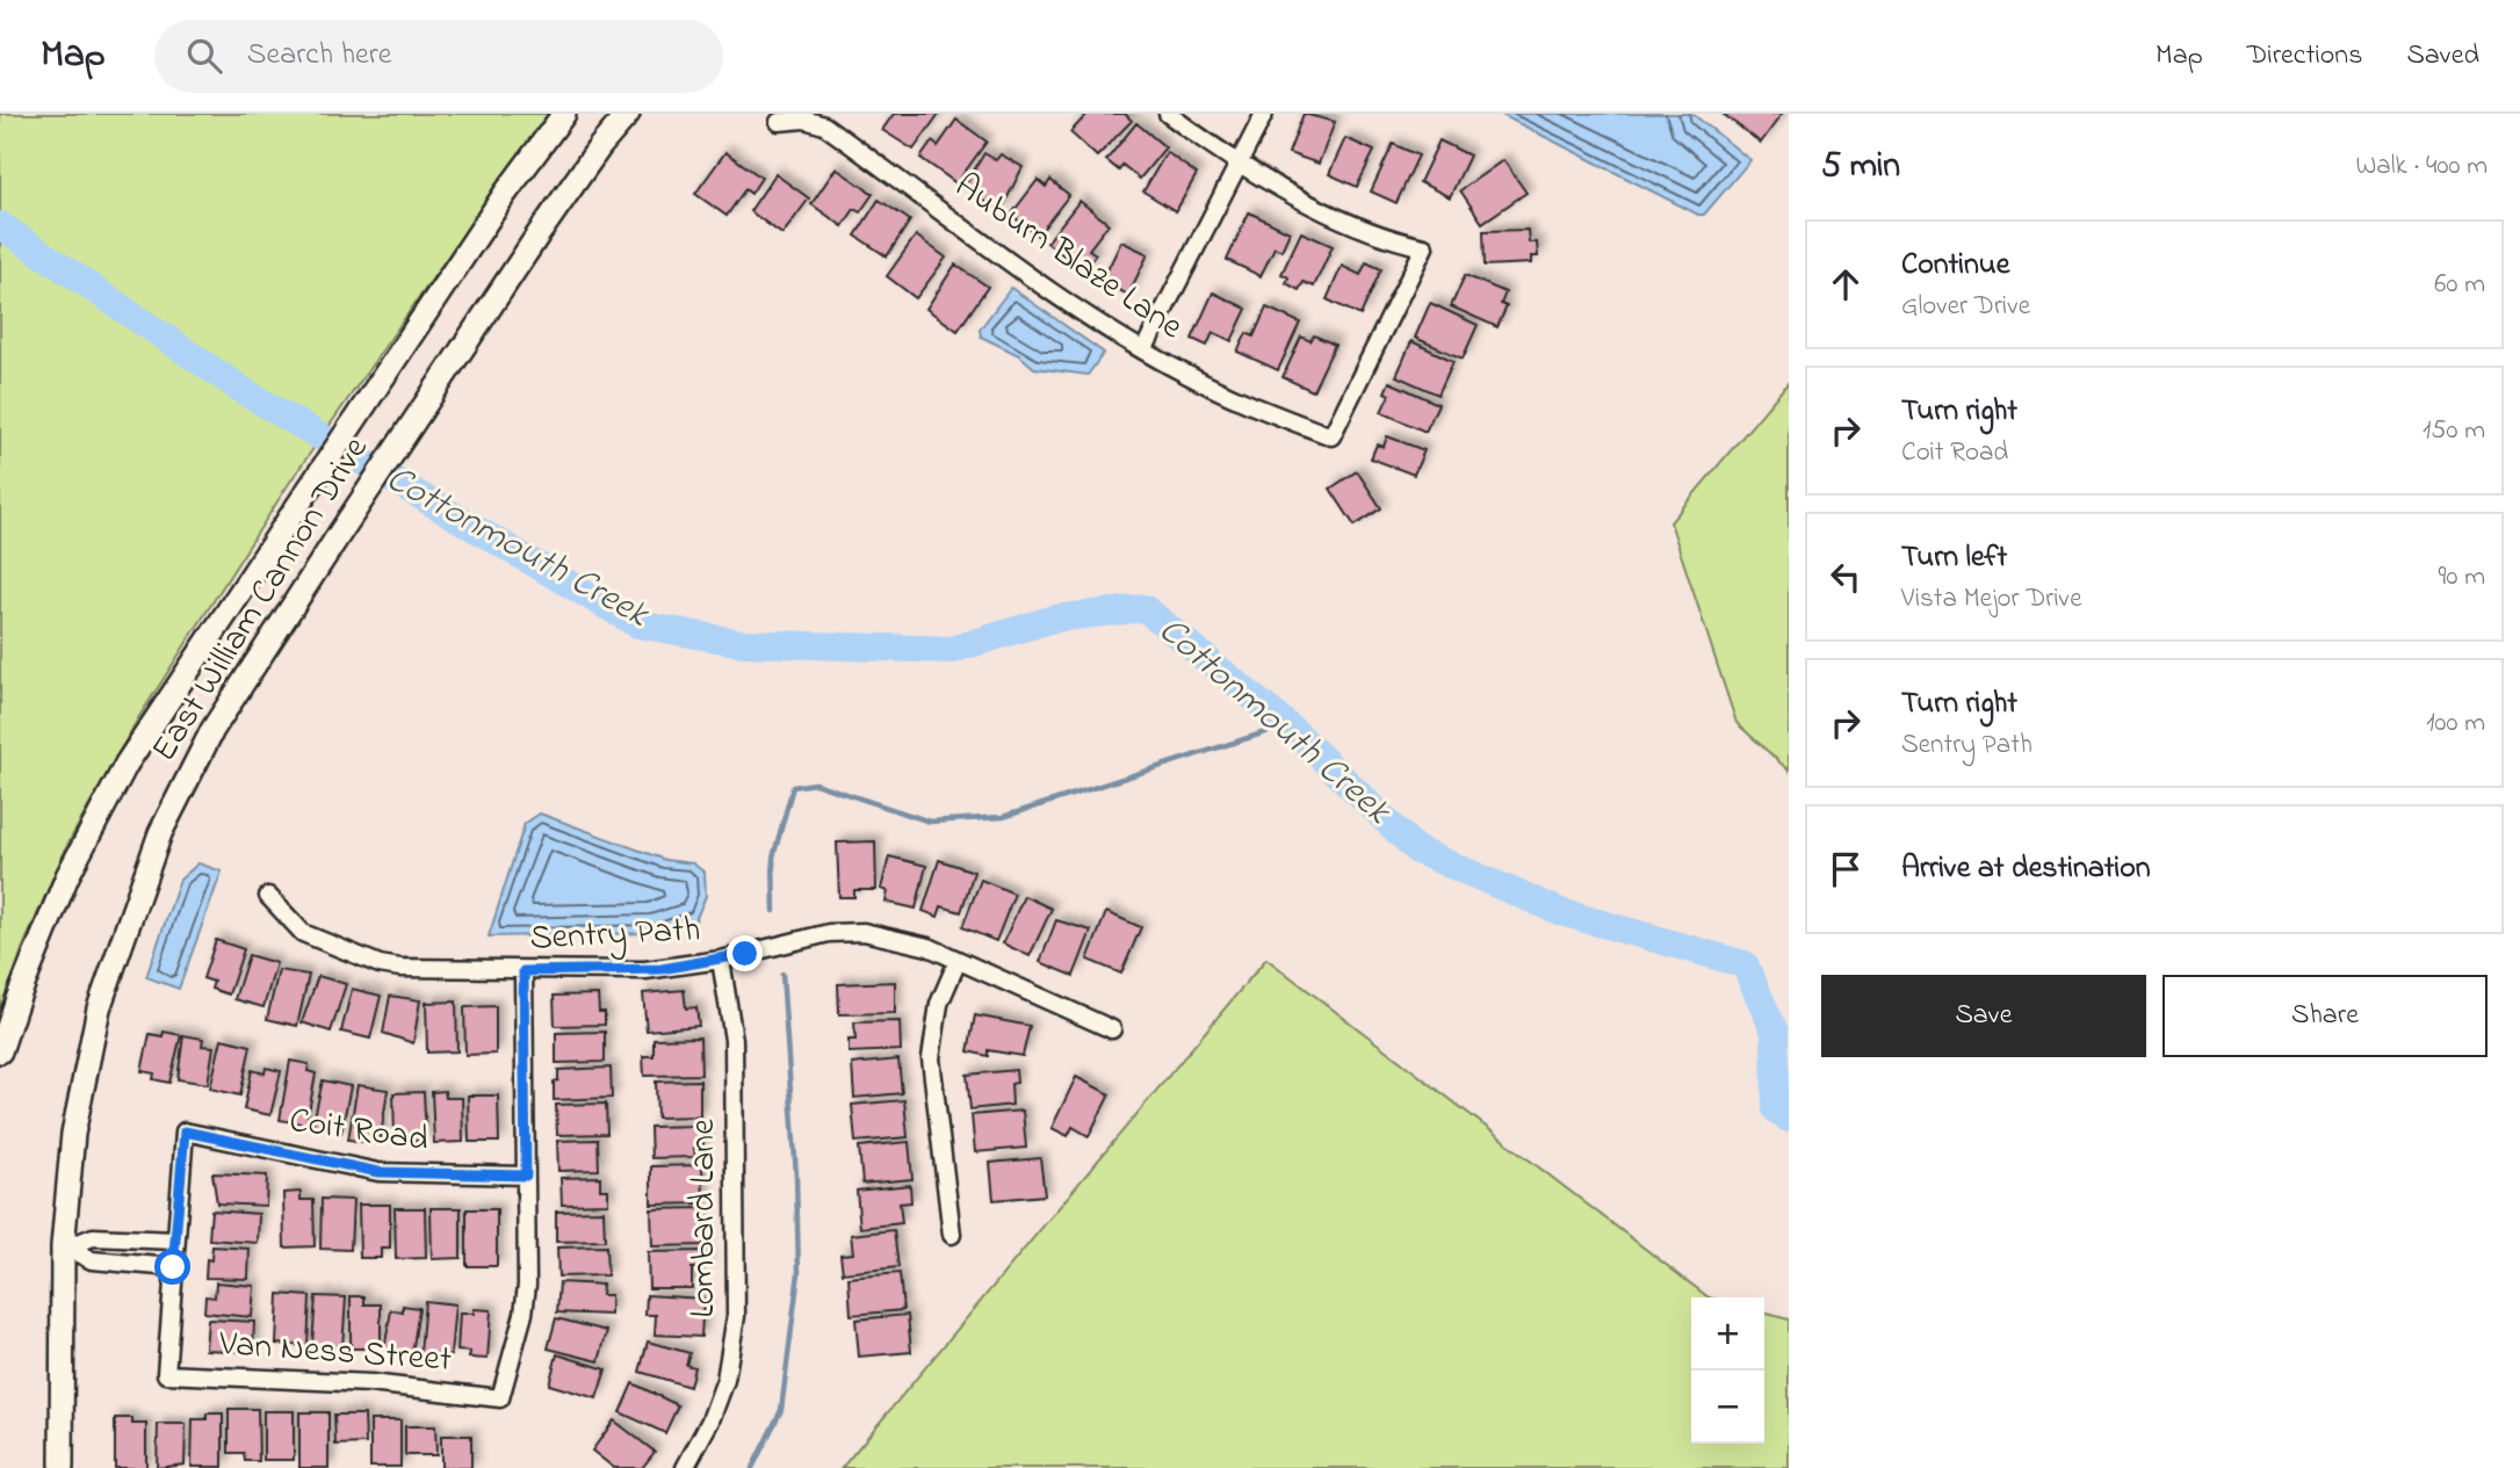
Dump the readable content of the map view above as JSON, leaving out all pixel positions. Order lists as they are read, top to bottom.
{
  "streets": {
    "street": [
      "Auburn Blaze Lane",
      "East William Cannon Drive",
      "Sentry Path",
      "Coit Road",
      "Lombard Lane",
      "Van Ness Street"
    ]
  },
  "crossings": [
    ["Sentry Path", "Lombard Lane"],
    ["Coit Road", "Van Ness Street"]
  ],
  "water": ["Cottonmouth Creek"],
  "page": {
    "header": "Map",
    "search": "Search here",
    "nav": ["Map", "Directions", "Saved"],
    "heading": ["5 min", "Walk · 400 m"],
    "list": [
      ["Continue", "Glover Drive", "60 m"],
      ["Turn right", "Coit Road", "150 m"],
      ["Turn left", "Vista Mejor Drive", "90 m"],
      ["Turn right", "Sentry Path", "100 m"],
      "Arrive at destination"
    ],
    "buttons": ["Save", "Share"],
    "map_buttons": ["+", "−"]
  }
}
